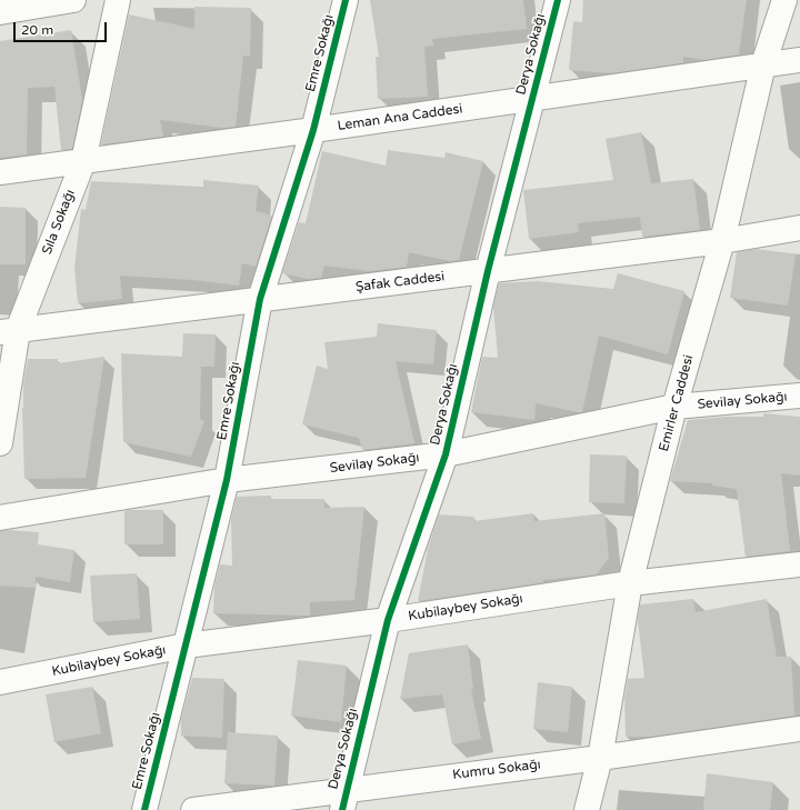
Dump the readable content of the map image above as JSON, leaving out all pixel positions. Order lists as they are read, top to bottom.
{
  "streets": {
    "street": [
      "Emre Sokağı",
      "Derya Sokağı",
      "Leman Ana Caddesi",
      "Sıla Sokağı",
      "Şafak Caddesi",
      "Sevilay Sokağı",
      "Emirler Caddesi",
      "Kubilaybey Sokağı",
      "Kumru Sokağı"
    ]
  },
  "crossings": [
    ["Emre Sokağı", "Leman Ana Caddesi"],
    ["Emre Sokağı", "Şafak Caddesi"],
    ["Emre Sokağı", "Sevilay Sokağı"],
    ["Emre Sokağı", "Kubilaybey Sokağı"],
    ["Derya Sokağı", "Leman Ana Caddesi"],
    ["Derya Sokağı", "Şafak Caddesi"],
    ["Derya Sokağı", "Sevilay Sokağı"],
    ["Derya Sokağı", "Kubilaybey Sokağı"],
    ["Derya Sokağı", "Kumru Sokağı"],
    ["Leman Ana Caddesi", "Sıla Sokağı"],
    ["Leman Ana Caddesi", "Emirler Caddesi"],
    ["Sıla Sokağı", "Şafak Caddesi"],
    ["Şafak Caddesi", "Emirler Caddesi"],
    ["Sevilay Sokağı", "Emirler Caddesi"],
    ["Emirler Caddesi", "Kubilaybey Sokağı"],
    ["Emirler Caddesi", "Kumru Sokağı"]
  ],
  "scale_bar": "20 m"
}
